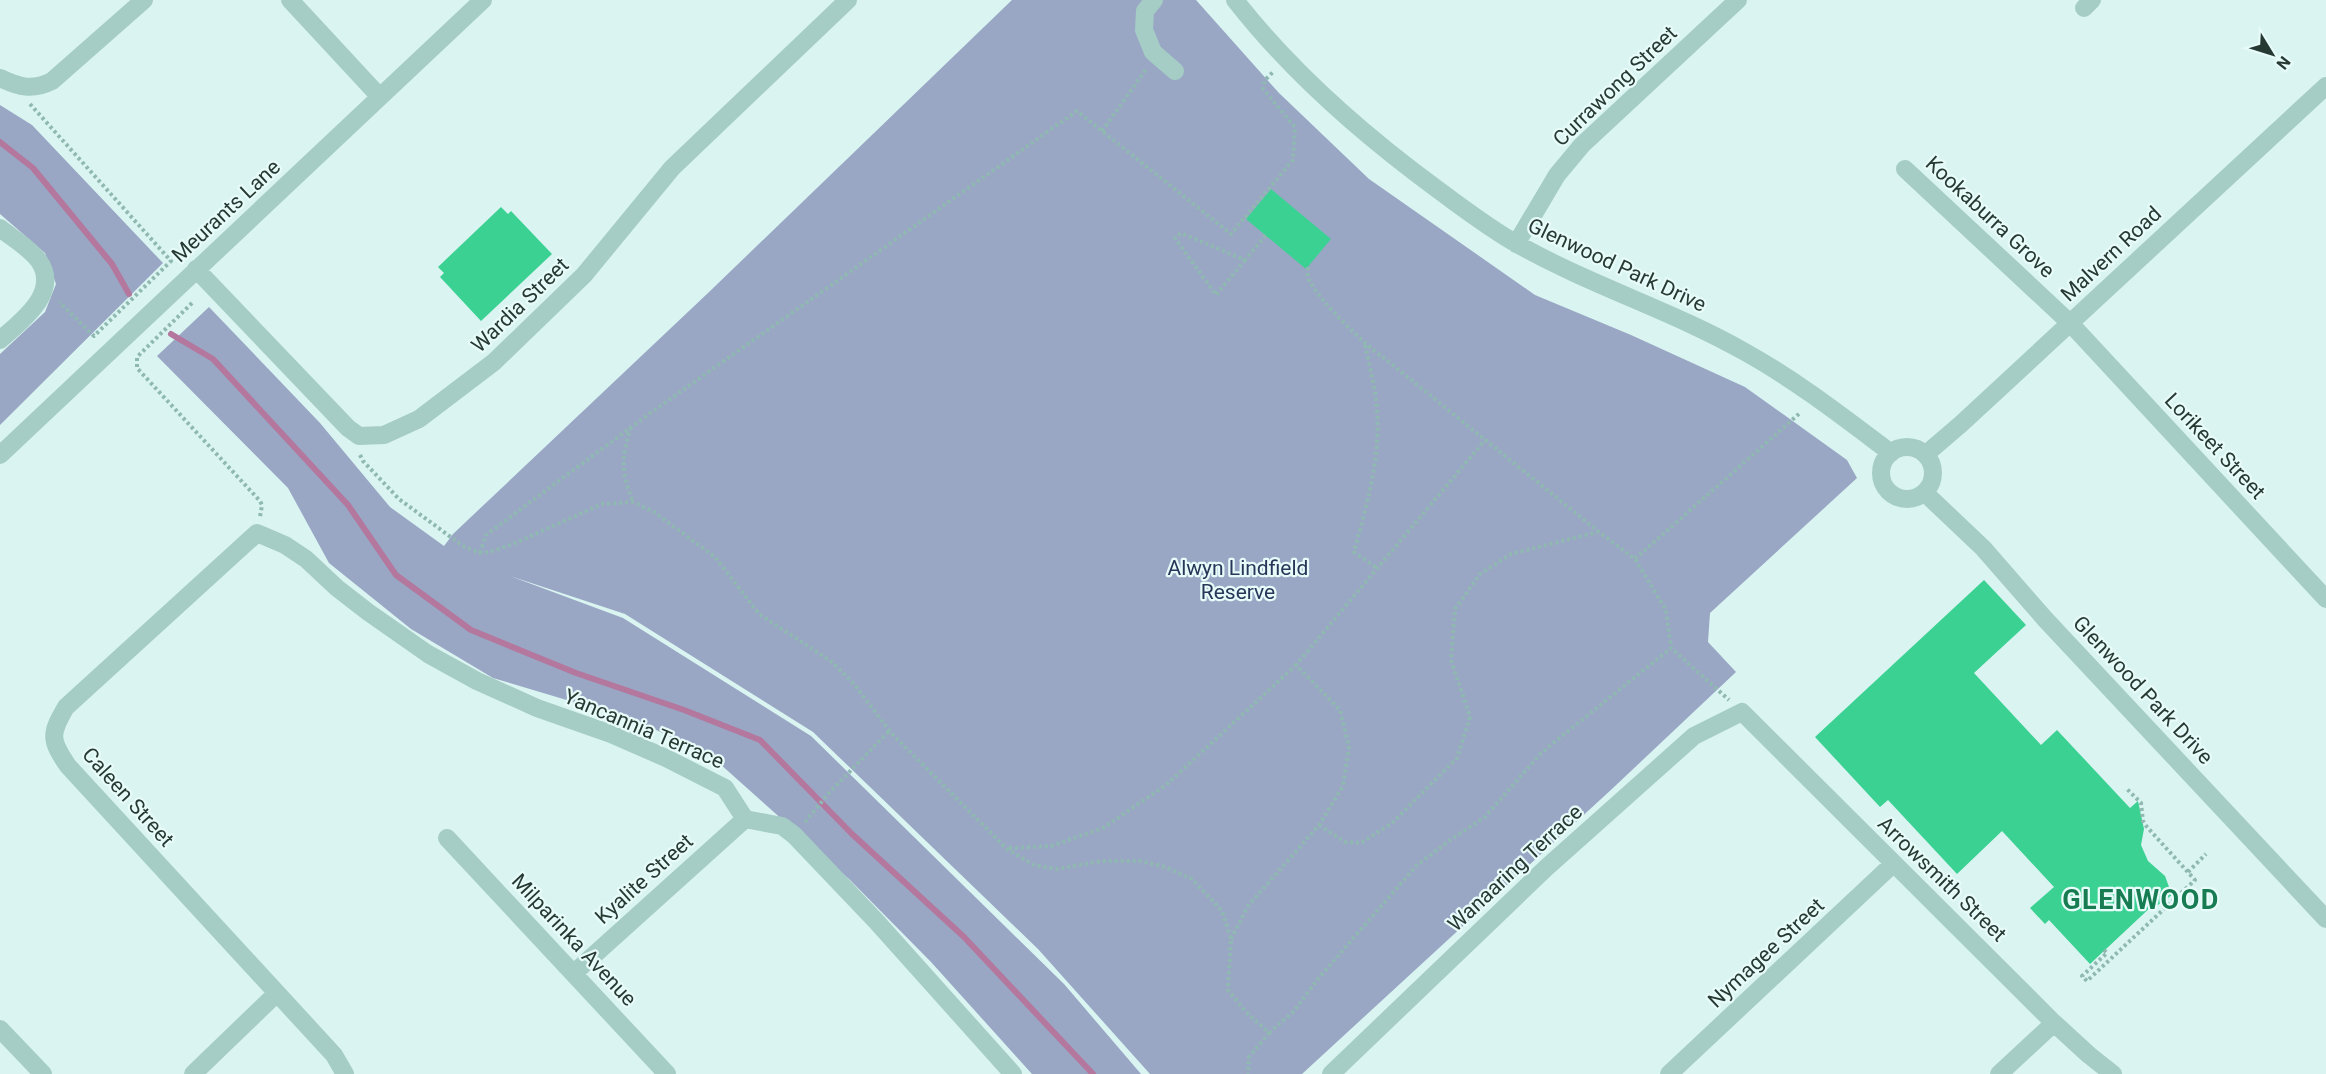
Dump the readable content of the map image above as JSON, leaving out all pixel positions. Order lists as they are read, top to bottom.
{
  "streets": {
    "street": [
      "Currawong Street",
      "Meurants Lane",
      "Kookaburra Grove",
      "Malvern Road",
      "Glenwood Park Drive",
      "Wardia Street",
      "Lorikeet Street",
      "Yancannia Terrace",
      "Caleen Street",
      "Wanaaring Terrace",
      "Kyalite Street",
      "Arrowsmith Street",
      "Milparinka Avenue",
      "Nymagee Street"
    ]
  },
  "crossings": [
    ["Currawong Street", "Glenwood Park Drive"],
    ["Kookaburra Grove", "Malvern Road"],
    ["Kookaburra Grove", "Lorikeet Street"],
    ["Malvern Road", "Glenwood Park Drive"],
    ["Malvern Road", "Lorikeet Street"],
    ["Yancannia Terrace", "Caleen Street"],
    ["Yancannia Terrace", "Kyalite Street"],
    ["Wanaaring Terrace", "Arrowsmith Street"],
    ["Kyalite Street", "Milparinka Avenue"],
    ["Arrowsmith Street", "Nymagee Street"]
  ],
  "districts": ["GLENWOOD"],
  "parks": ["Alwyn Lindfield Reserve"],
  "north": "bottom right"
}
